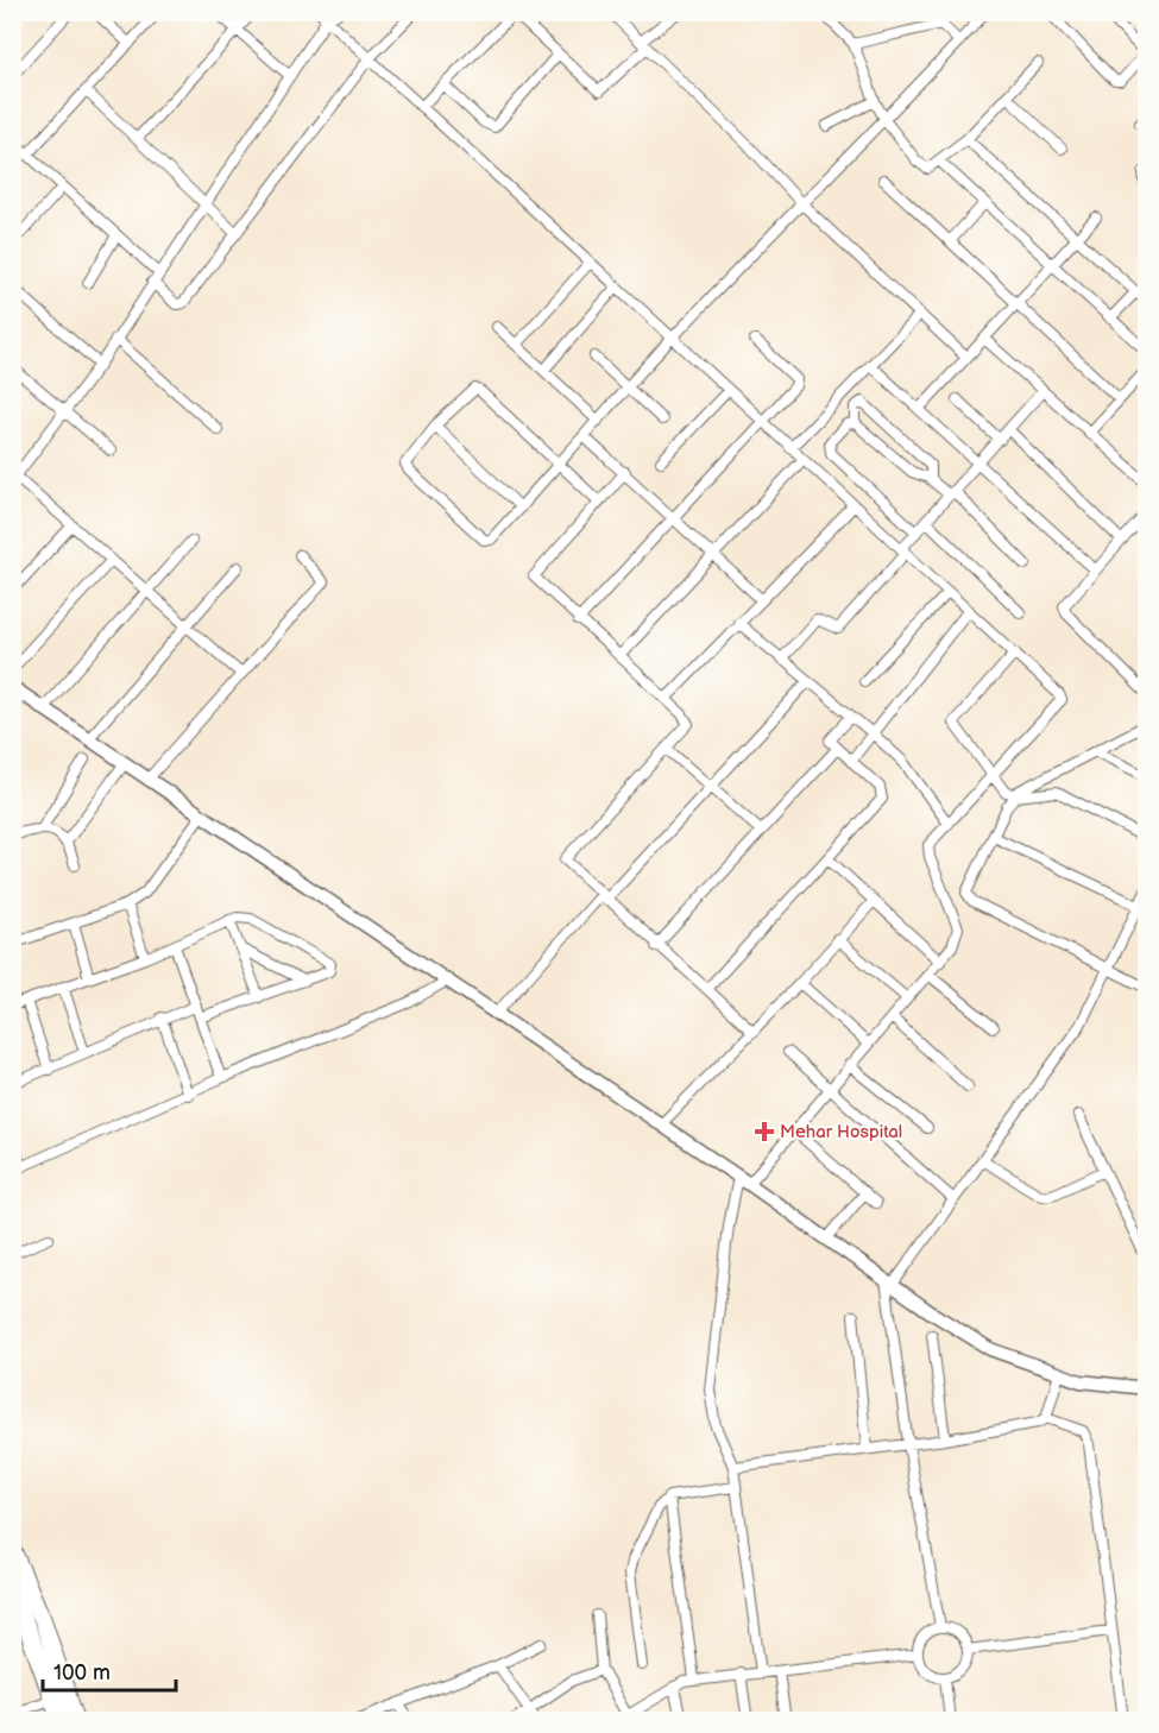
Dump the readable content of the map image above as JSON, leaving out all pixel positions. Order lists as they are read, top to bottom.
{
  "places": {
    "health": ["Mehar Hospital"]
  },
  "scale_bar": "100 m"
}
